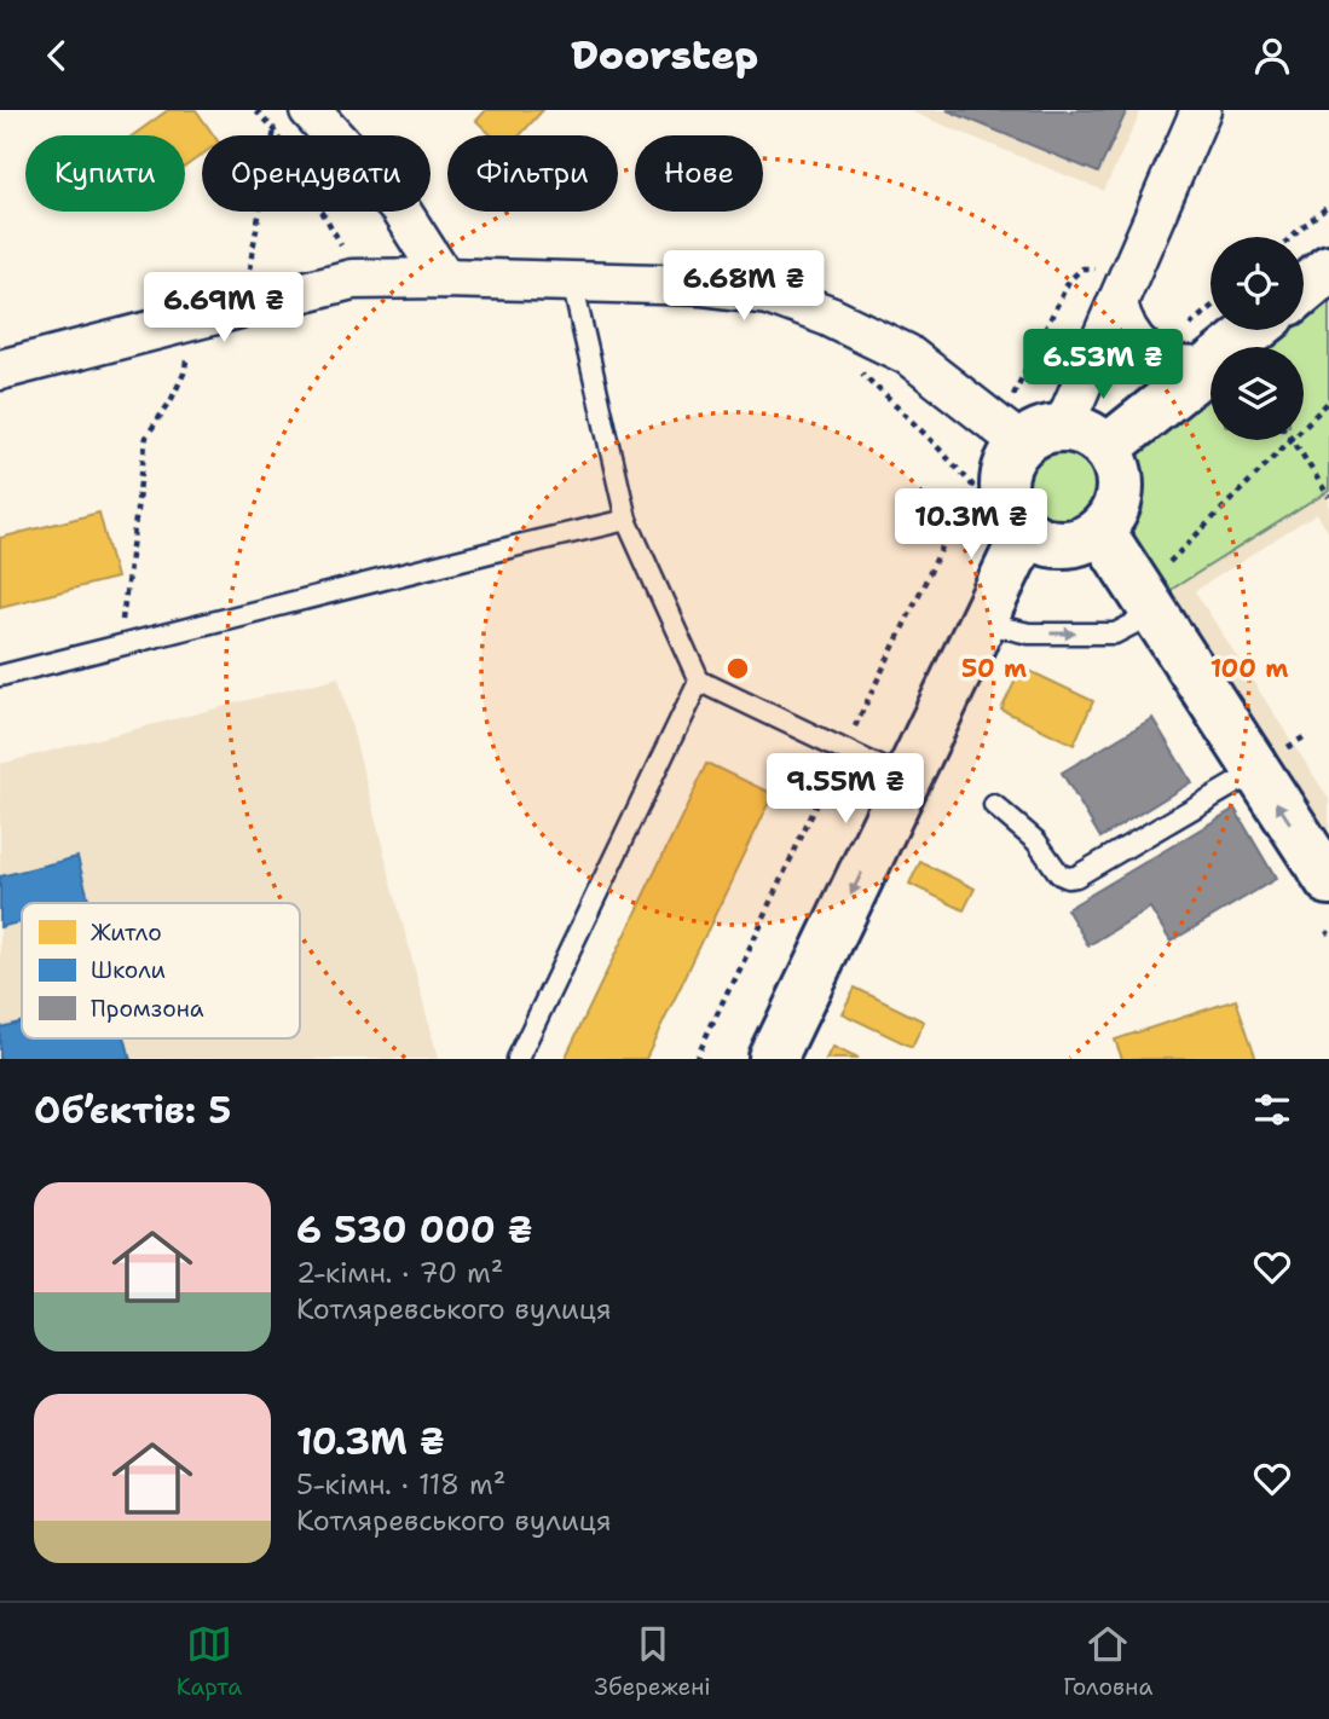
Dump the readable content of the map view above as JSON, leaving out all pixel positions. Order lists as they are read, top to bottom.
{
  "legend": ["Житло", "Школи", "Промзона"],
  "page": {
    "header": "Doorstep",
    "chip": [
      "Купити",
      "Орендувати",
      "Фільтри",
      "Нове"
    ],
    "price": [
      "6.68M ₴",
      "6.69M ₴",
      "6.53M ₴",
      "10.3M ₴",
      "9.55M ₴"
    ],
    "heading": "Об’єктів: 5",
    "list": [
      {
        "name": "6 530 000 ₴",
        "note": "2-кімн. · 70 m² · Котляревського вулиця"
      },
      {
        "name": "10.3M ₴",
        "note": "5-кімн. · 118 m² · Котляревського вулиця"
      }
    ],
    "tabs": ["Карта", "Збережені", "Головна"]
  },
  "rings": ["50 m", "100 m"]
}
